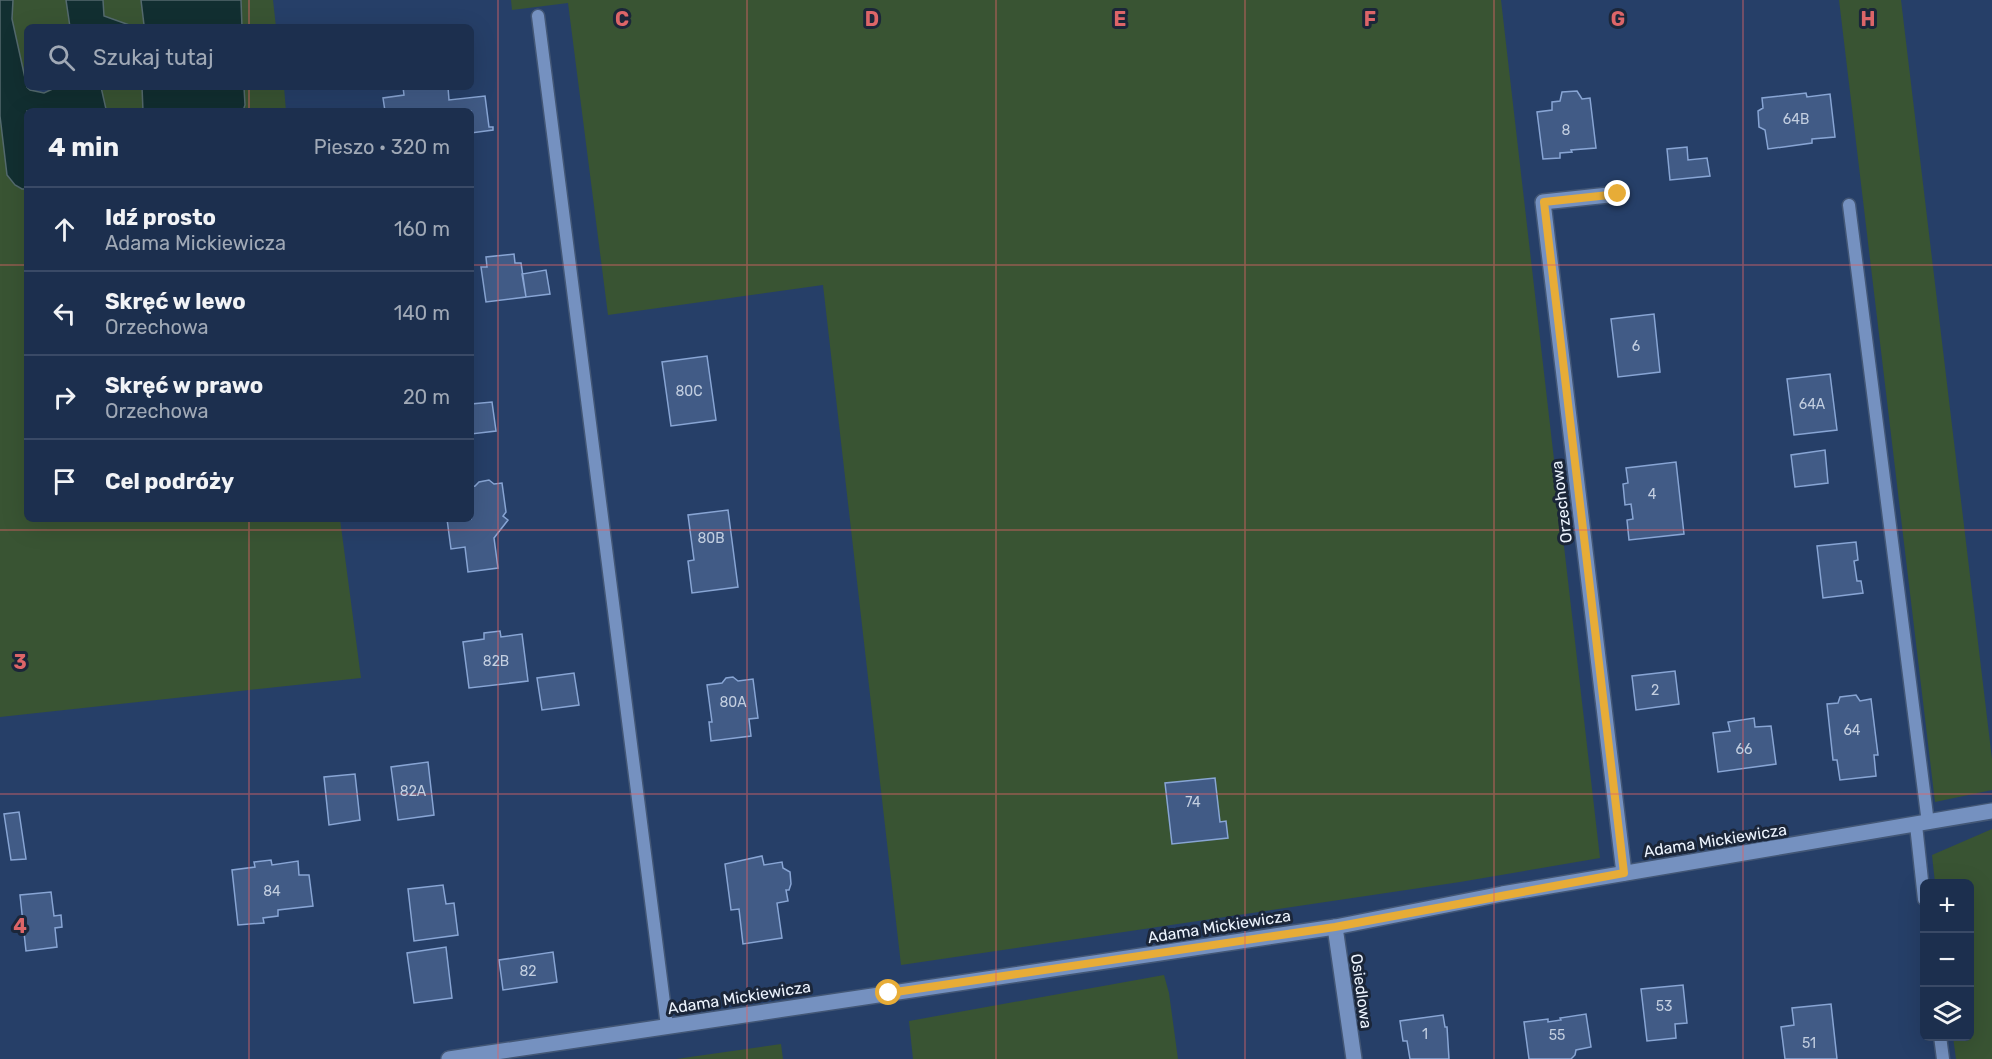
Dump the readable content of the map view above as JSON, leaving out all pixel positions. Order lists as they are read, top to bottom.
{
  "streets": {
    "street": ["Orzechowa", "Adama Mickiewicza", "Osiedlowa"]
  },
  "crossings": [
    ["Orzechowa", "Adama Mickiewicza"],
    ["Adama Mickiewicza", "Osiedlowa"]
  ],
  "house_numbers": [
    "64B",
    "8",
    "6",
    "80C",
    "64A",
    "4",
    "80B",
    "82B",
    "2",
    "80A",
    "64",
    "66",
    "82A",
    "74",
    "84",
    "82",
    "53",
    "1",
    "55",
    "51"
  ],
  "page": {
    "search": "Szukaj tutaj",
    "heading": ["4 min", "Pieszo · 320 m"],
    "list": [
      ["Idź prosto", "Adama Mickiewicza", "160 m"],
      ["Skręć w lewo", "Orzechowa", "140 m"],
      ["Skręć w prawo", "Orzechowa", "20 m"],
      "Cel podróży"
    ],
    "map_buttons": ["+", "−"]
  },
  "grid": {
    "columns": [
      "C",
      "D",
      "E",
      "F",
      "G",
      "H"
    ],
    "rows": ["3", "4"]
  }
}
